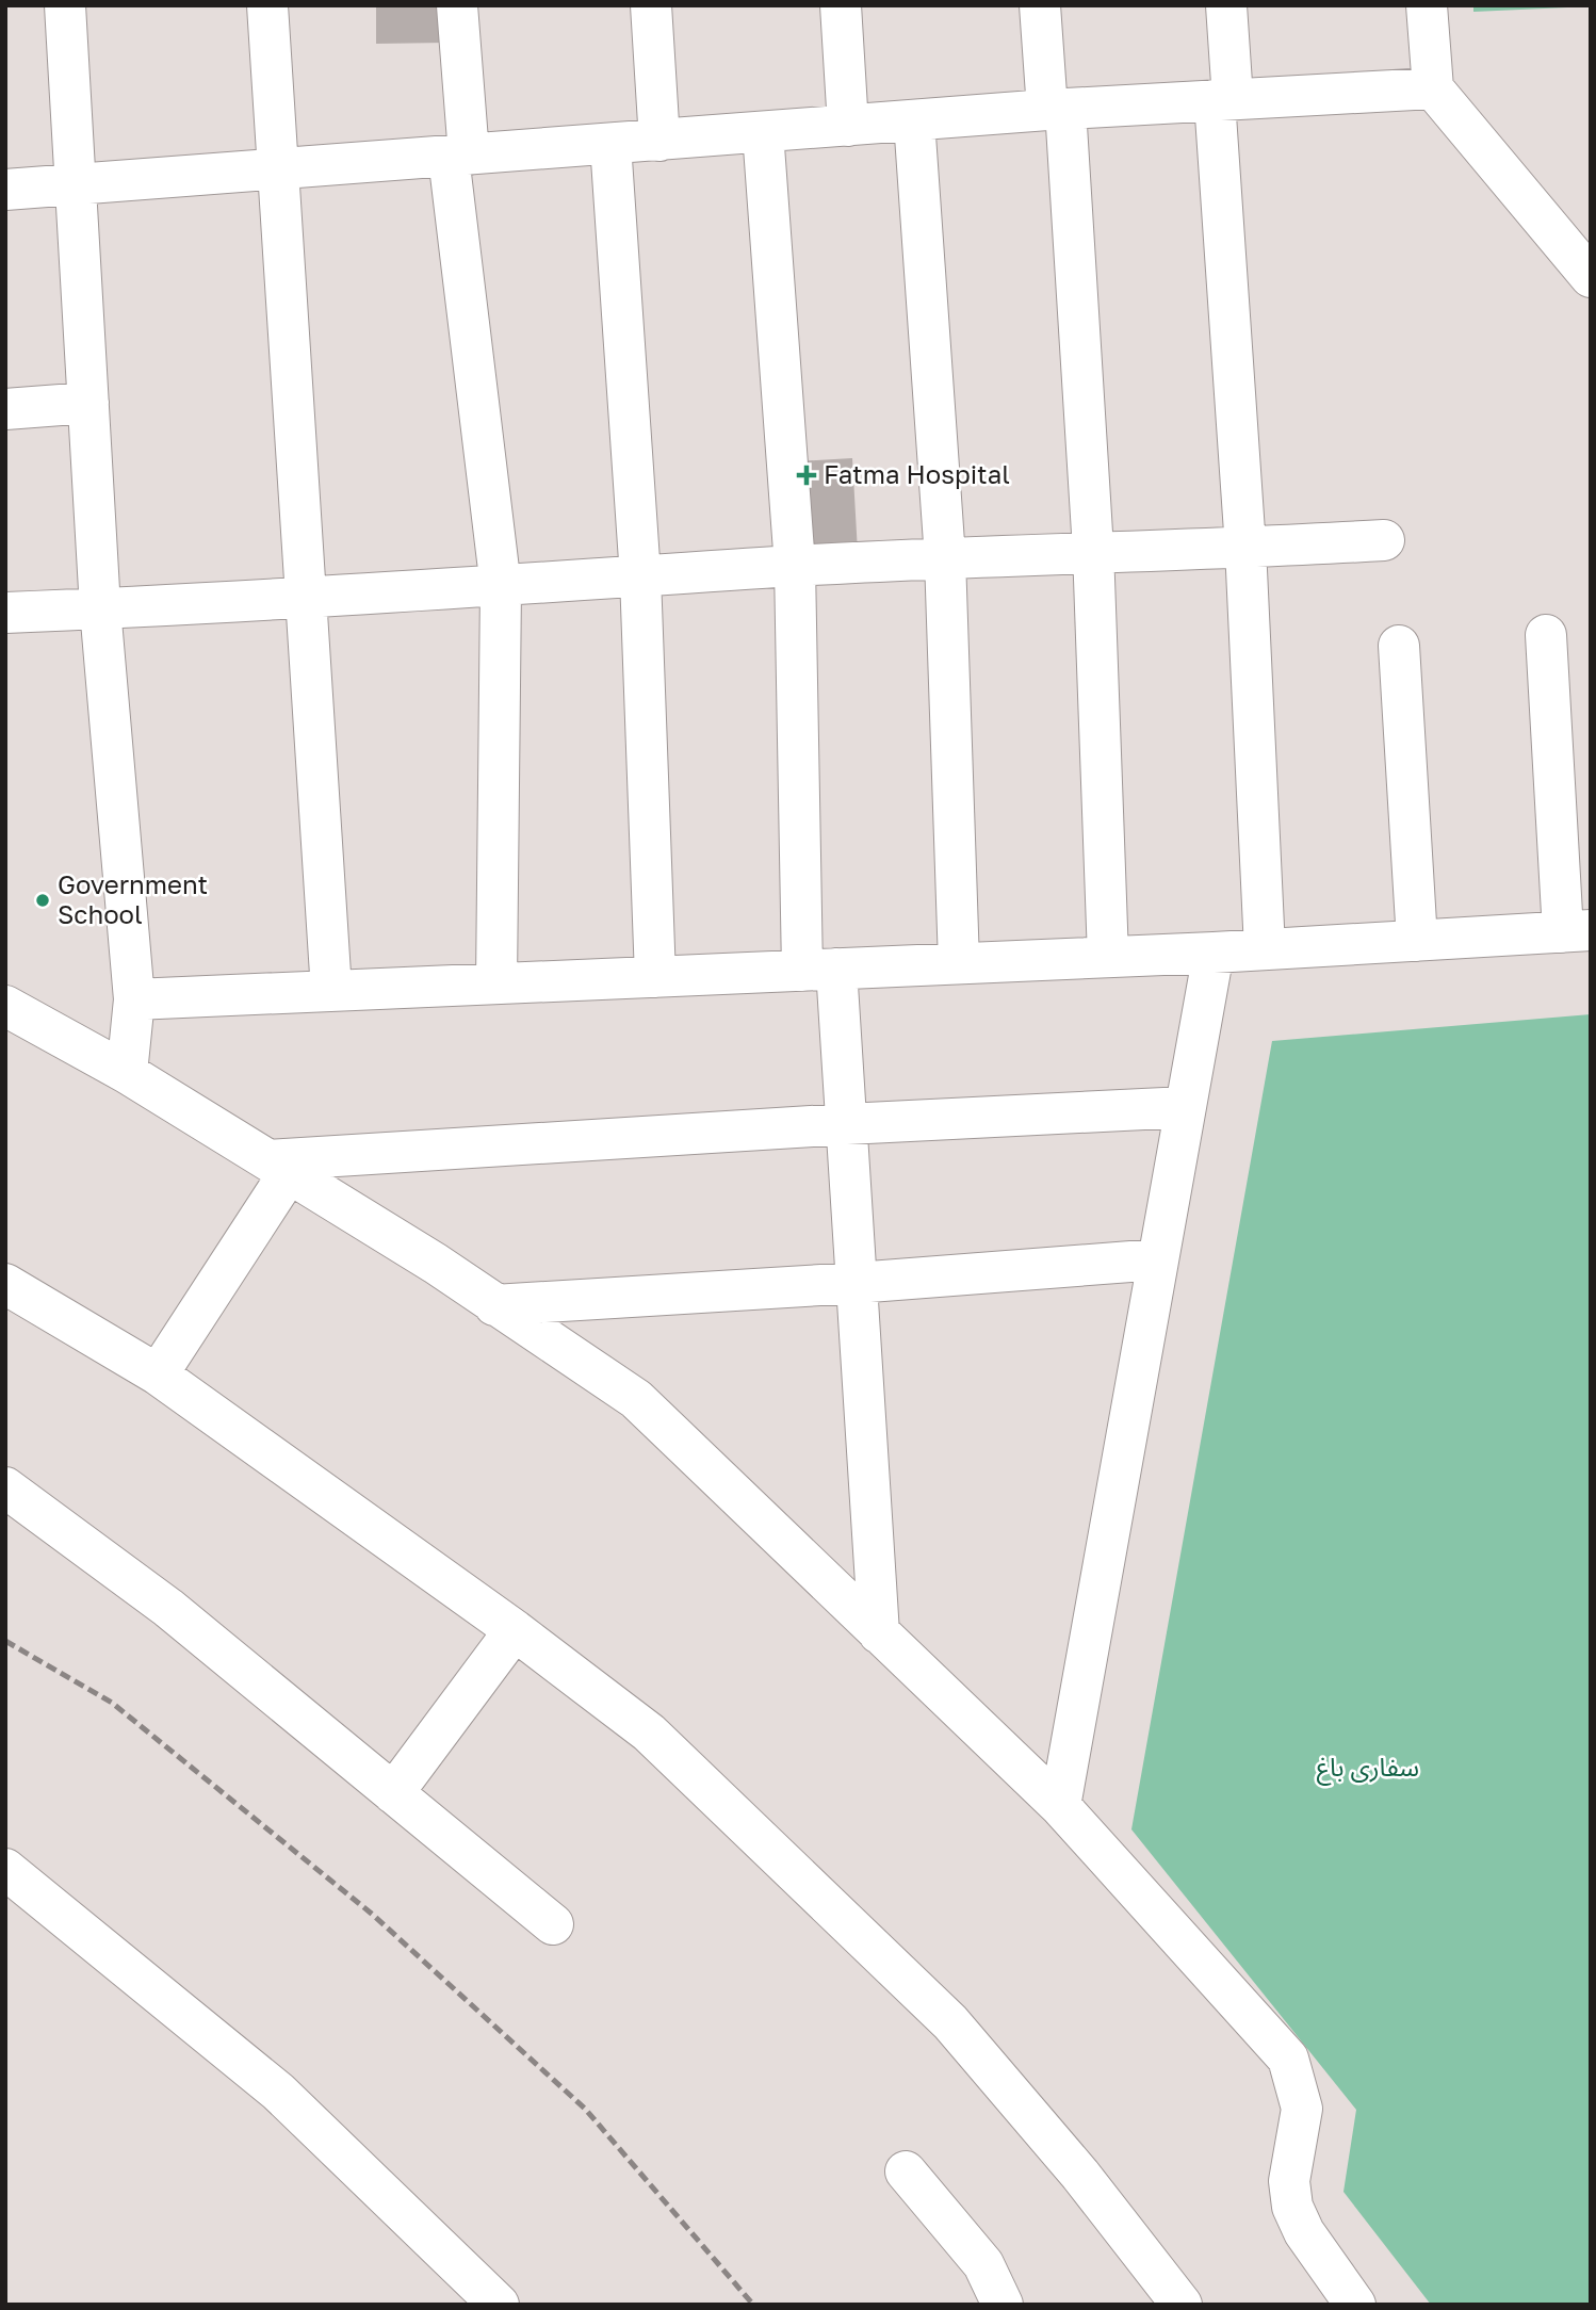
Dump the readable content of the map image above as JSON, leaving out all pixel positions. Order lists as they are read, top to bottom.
{
  "parks": ["سفاری باغ"],
  "places": {
    "health": ["Fatma Hospital"],
    "other": ["Government School"]
  }
}
